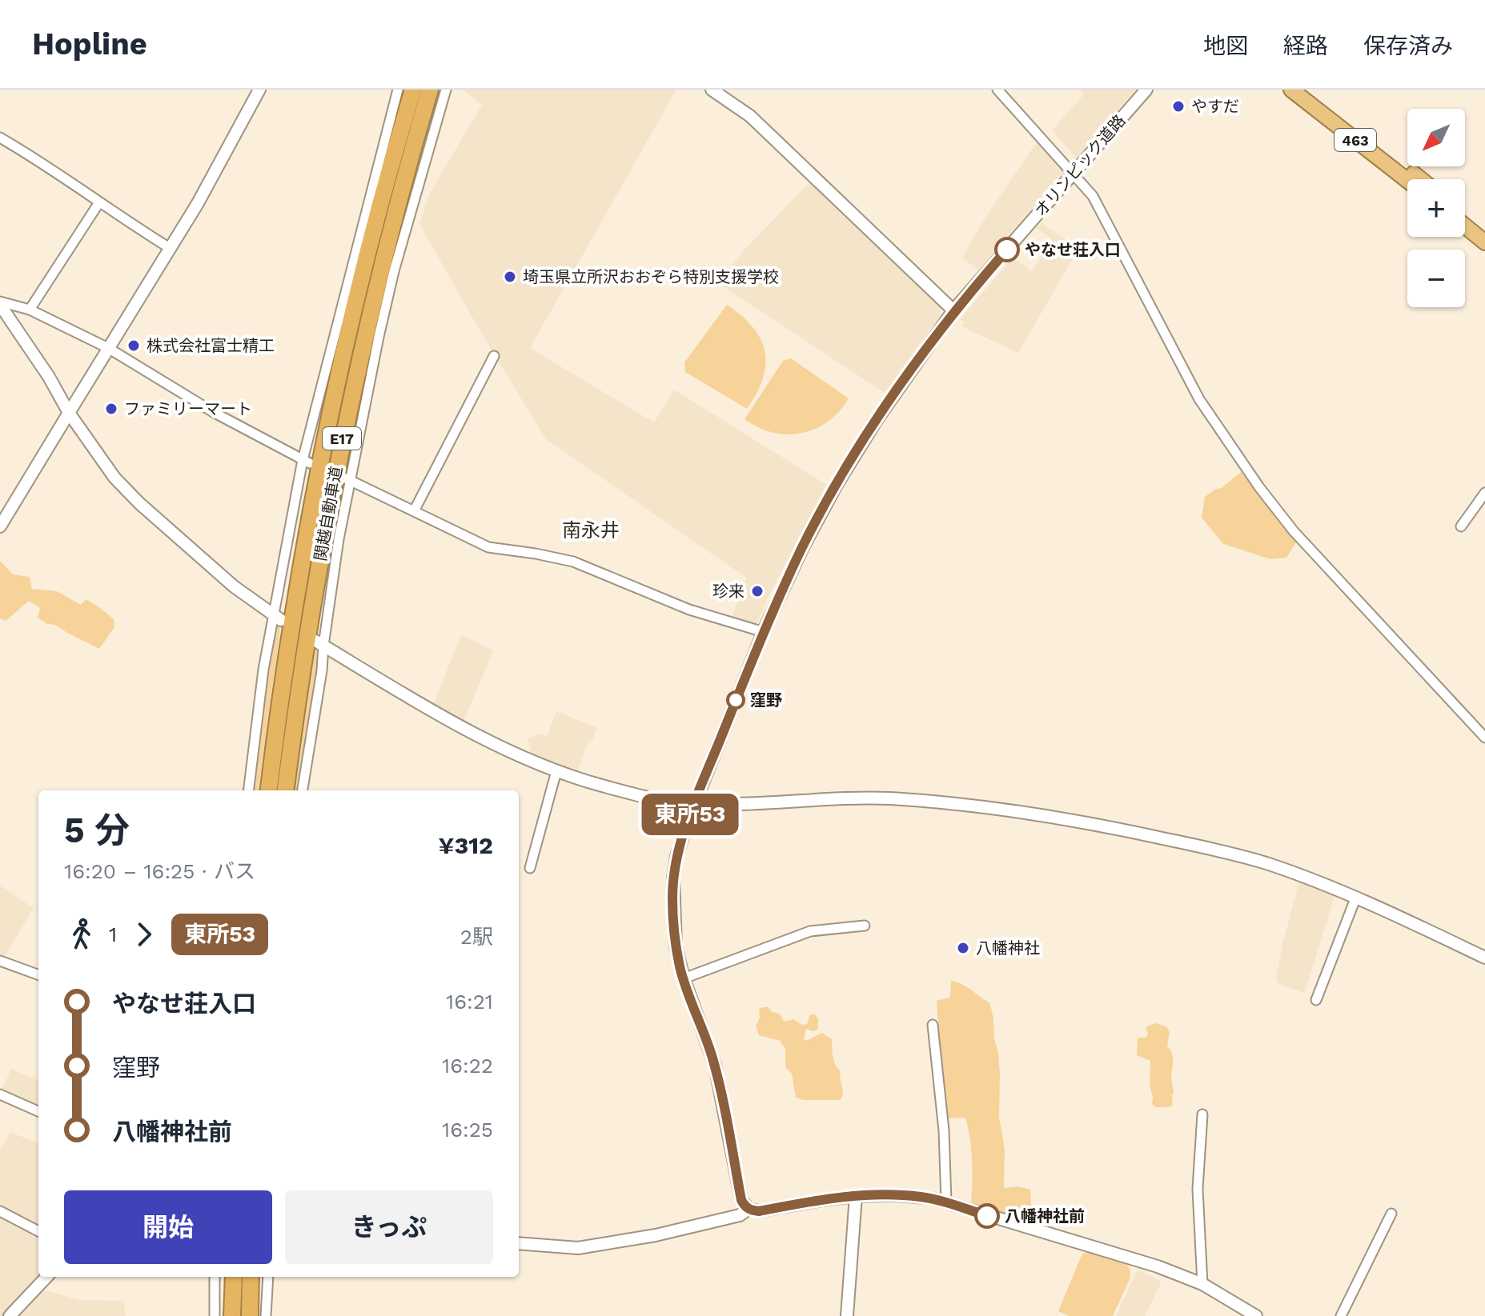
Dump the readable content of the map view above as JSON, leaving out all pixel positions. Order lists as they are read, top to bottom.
{
  "streets": {
    "highway": ["463", "E17", "関越自動車道"],
    "street": ["オリンピック道路"]
  },
  "districts": ["南永井"],
  "places": [
    "やすだ",
    "やなせ荘入口",
    "埼玉県立所沢おおぞら特別支援学校",
    "株式会社富士精工",
    "ファミリーマート",
    "珍来",
    "窪野",
    "八幡神社",
    "八幡神社前"
  ],
  "lines": ["bus line 東所53"],
  "north": "bottom left",
  "page": {
    "header": "Hopline",
    "nav": ["地図", "経路", "保存済み"],
    "on_map": "東所53",
    "map_buttons": ["+", "−"],
    "heading": ["5 分", "16:20 – 16:25 · バス", "¥312"],
    "legs": ["1", "東所53", "2駅"],
    "list": [
      {
        "name": "やなせ荘入口",
        "value": "16:21"
      },
      {
        "name": "窪野",
        "value": "16:22"
      },
      {
        "name": "八幡神社前",
        "value": "16:25"
      }
    ],
    "buttons": ["開始", "きっぷ"]
  }
}
